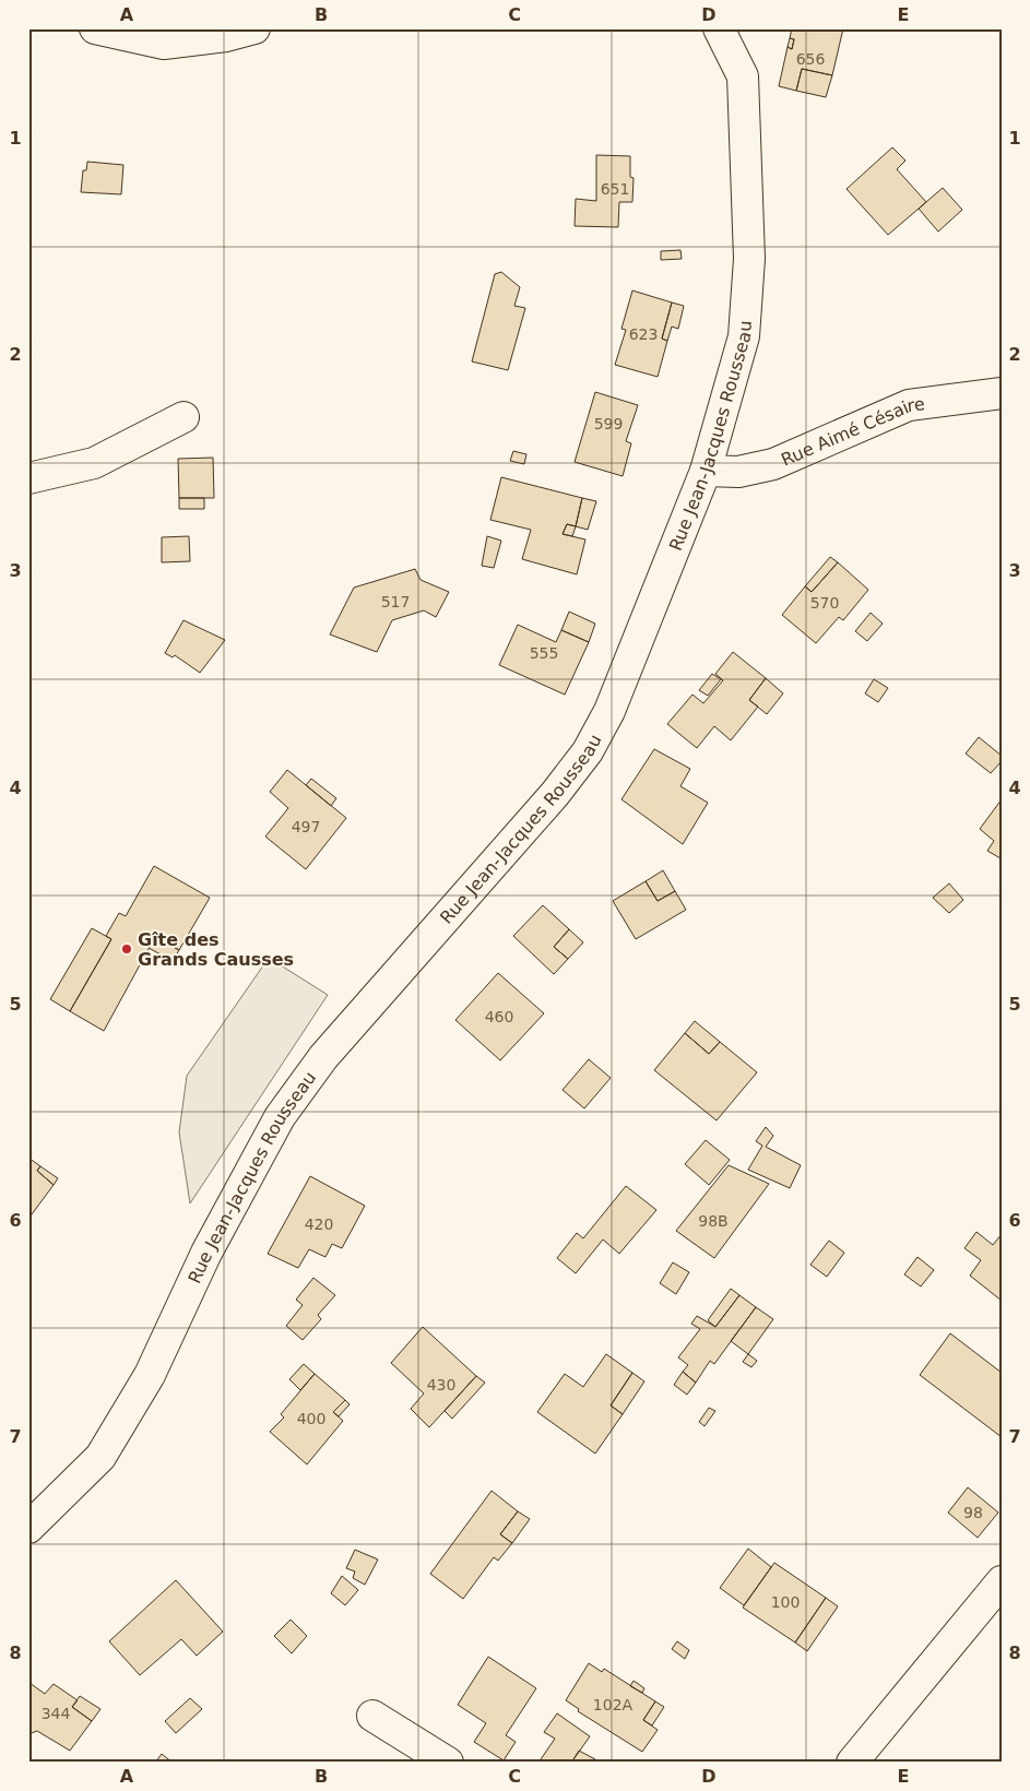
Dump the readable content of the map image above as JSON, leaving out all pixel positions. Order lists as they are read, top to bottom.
{
  "streets": {
    "street": ["Rue Aimé Césaire", "Rue Jean-Jacques Rousseau"]
  },
  "crossings": [
    ["Rue Aimé Césaire", "Rue Jean-Jacques Rousseau"]
  ],
  "places": ["Gîte des Grands Causses"],
  "house_numbers": [
    "656",
    "651",
    "623",
    "599",
    "517",
    "570",
    "555",
    "497",
    "460",
    "98B",
    "420",
    "430",
    "400",
    "98",
    "100",
    "102A",
    "344"
  ],
  "grid": {
    "columns": [
      "A",
      "B",
      "C",
      "D",
      "E"
    ],
    "rows": [
      "1",
      "2",
      "3",
      "4",
      "5",
      "6",
      "7",
      "8"
    ]
  }
}
